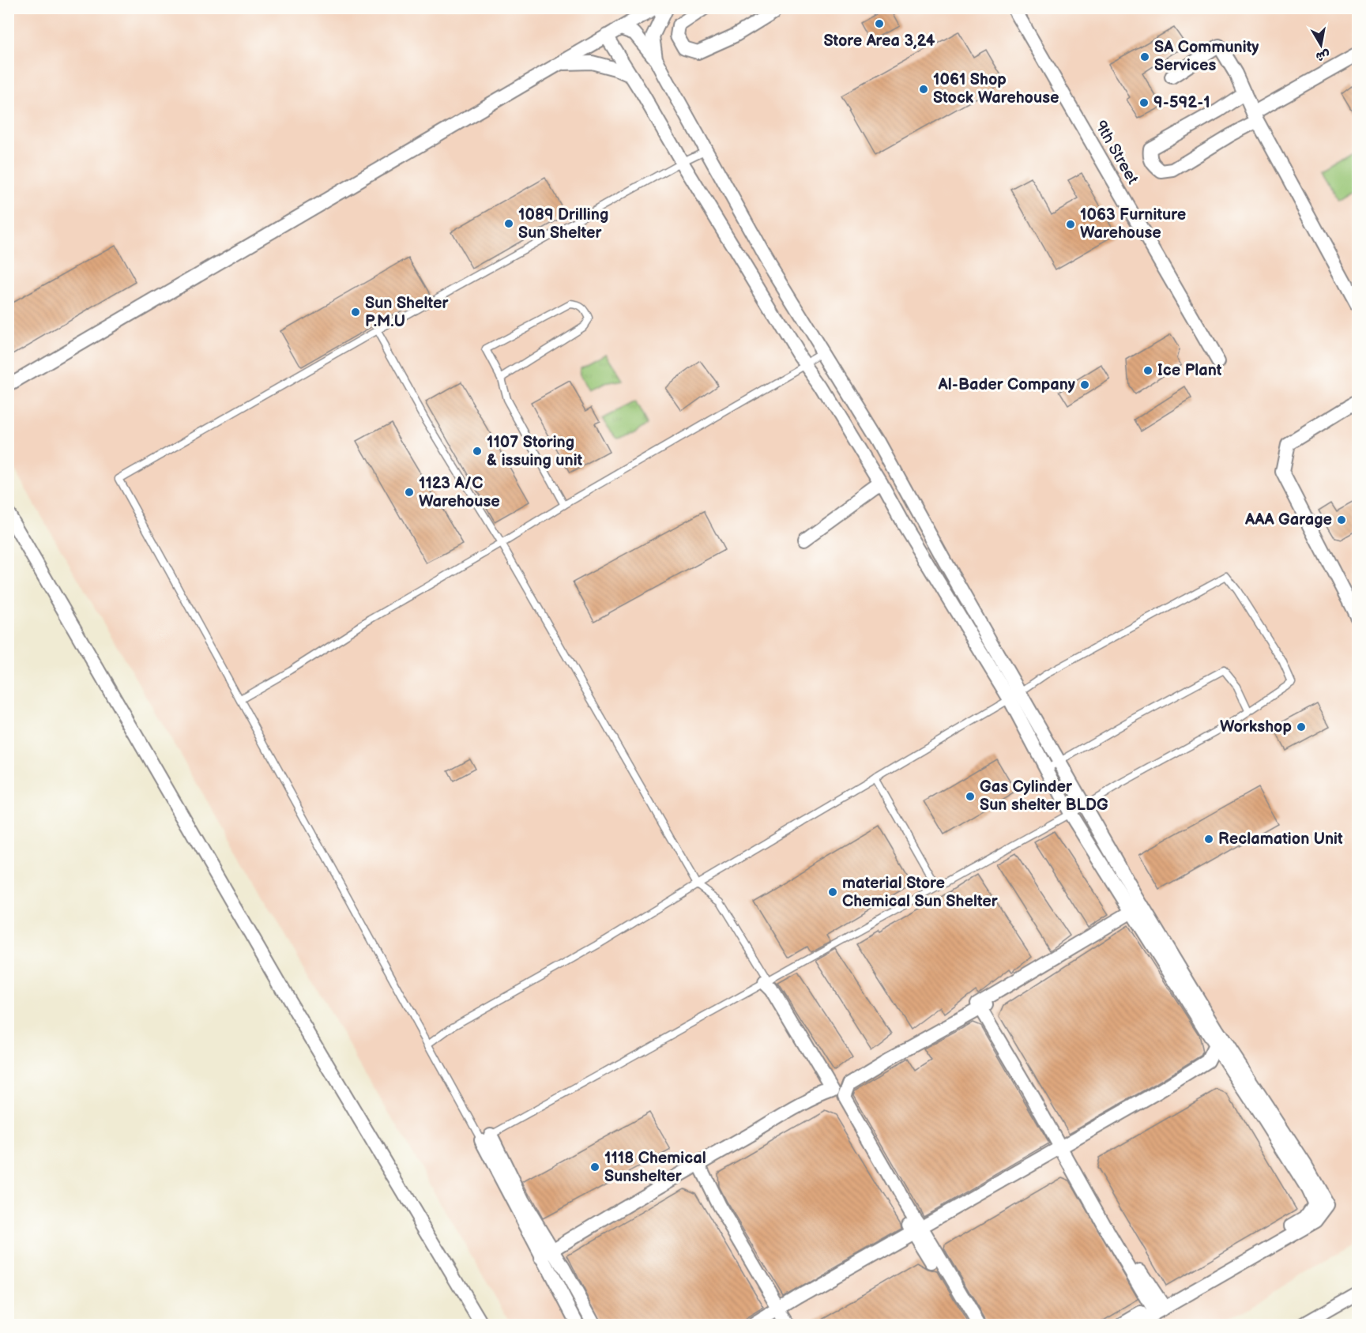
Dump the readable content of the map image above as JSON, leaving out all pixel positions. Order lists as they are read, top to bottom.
{
  "streets": {
    "street": ["9th Street"]
  },
  "places": [
    "Store Area 3,24",
    "SA Community Services",
    "1061 Shop Stock Warehouse",
    "9-592-1",
    "1089 Drilling Sun Shelter",
    "1063 Furniture Warehouse",
    "Sun Shelter P.M.U",
    "Ice Plant",
    "Al-Bader Company",
    "1107 Storing & issuing unit",
    "1123 A/C Warehouse",
    "AAA Garage",
    "Workshop",
    "Gas Cylinder Sun shelter BLDG",
    "Reclamation Unit",
    "material Store Chemical Sun Shelter",
    "1118 Chemical Sunshelter"
  ],
  "north": "bottom"
}
